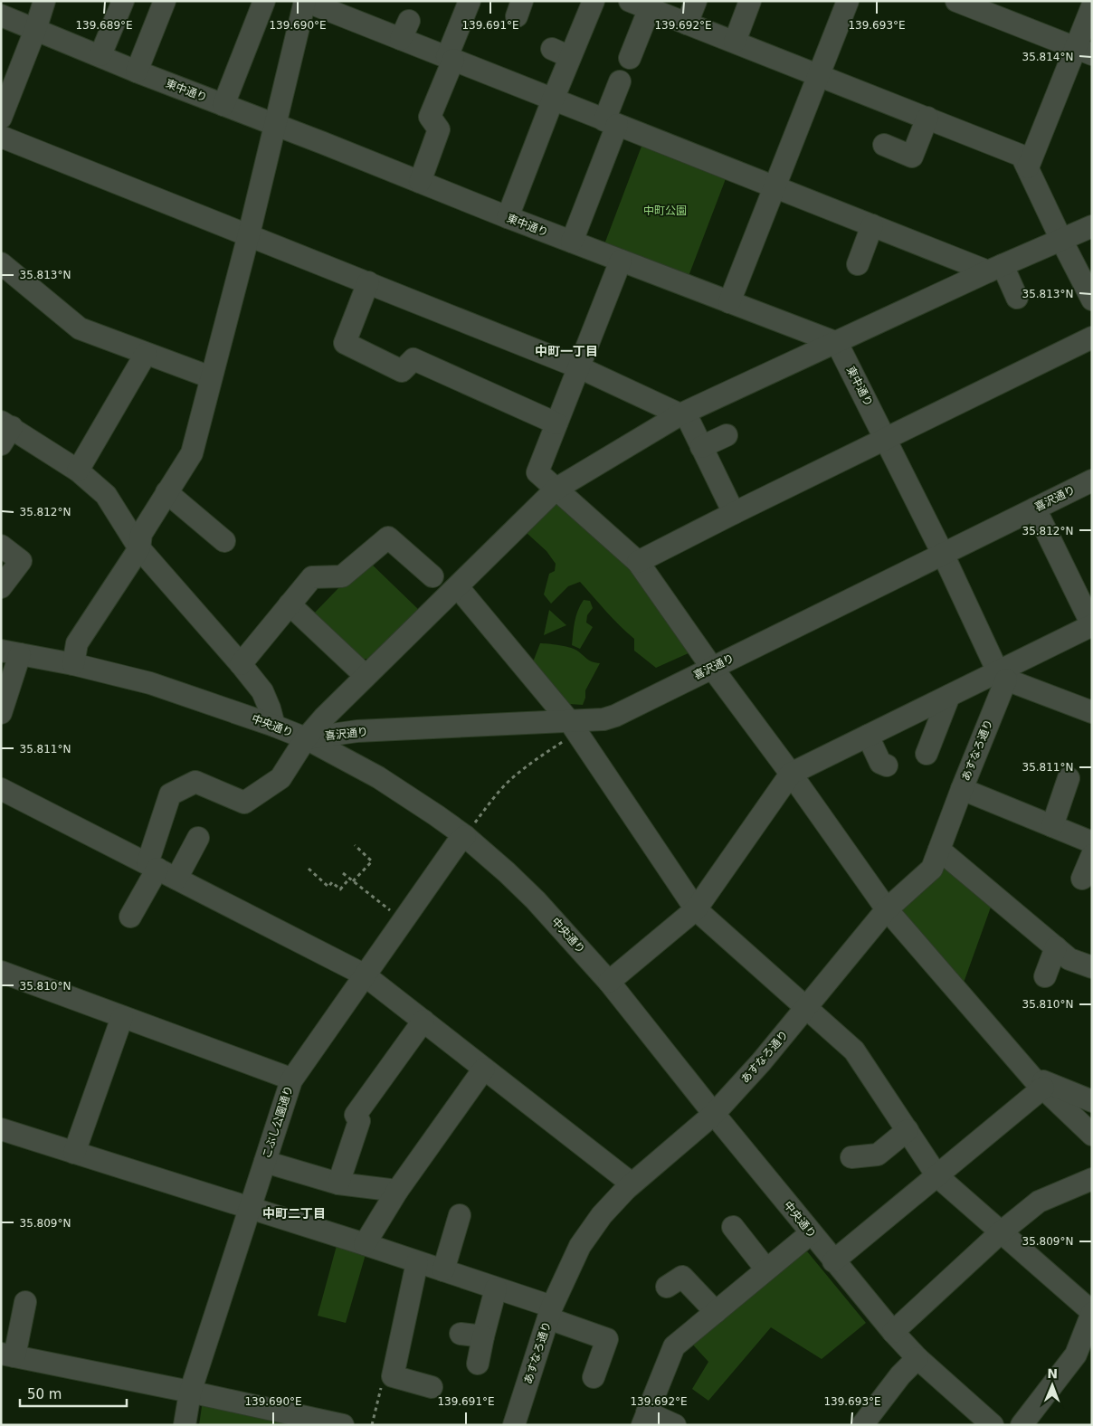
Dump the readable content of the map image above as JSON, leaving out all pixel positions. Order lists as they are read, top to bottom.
{
  "streets": {
    "street": [
      "東中通り",
      "喜沢通り",
      "中央通り",
      "あすなろ通り",
      "こぶし公園通り"
    ]
  },
  "crossings": [
    ["東中通り", "喜沢通り"],
    ["東中通り", "あすなろ通り"],
    ["喜沢通り", "中央通り"],
    ["中央通り", "あすなろ通り"],
    ["中央通り", "こぶし公園通り"]
  ],
  "districts": ["中町一丁目", "中町二丁目"],
  "parks": ["中町公園"],
  "scale_bar": "50 m",
  "north": "top",
  "coordinates": [
    "139.689°E",
    "139.690°E",
    "139.691°E",
    "139.692°E",
    "139.693°E",
    "35.814°N",
    "35.813°N",
    "35.812°N",
    "35.811°N",
    "35.810°N",
    "35.809°N"
  ]
}
